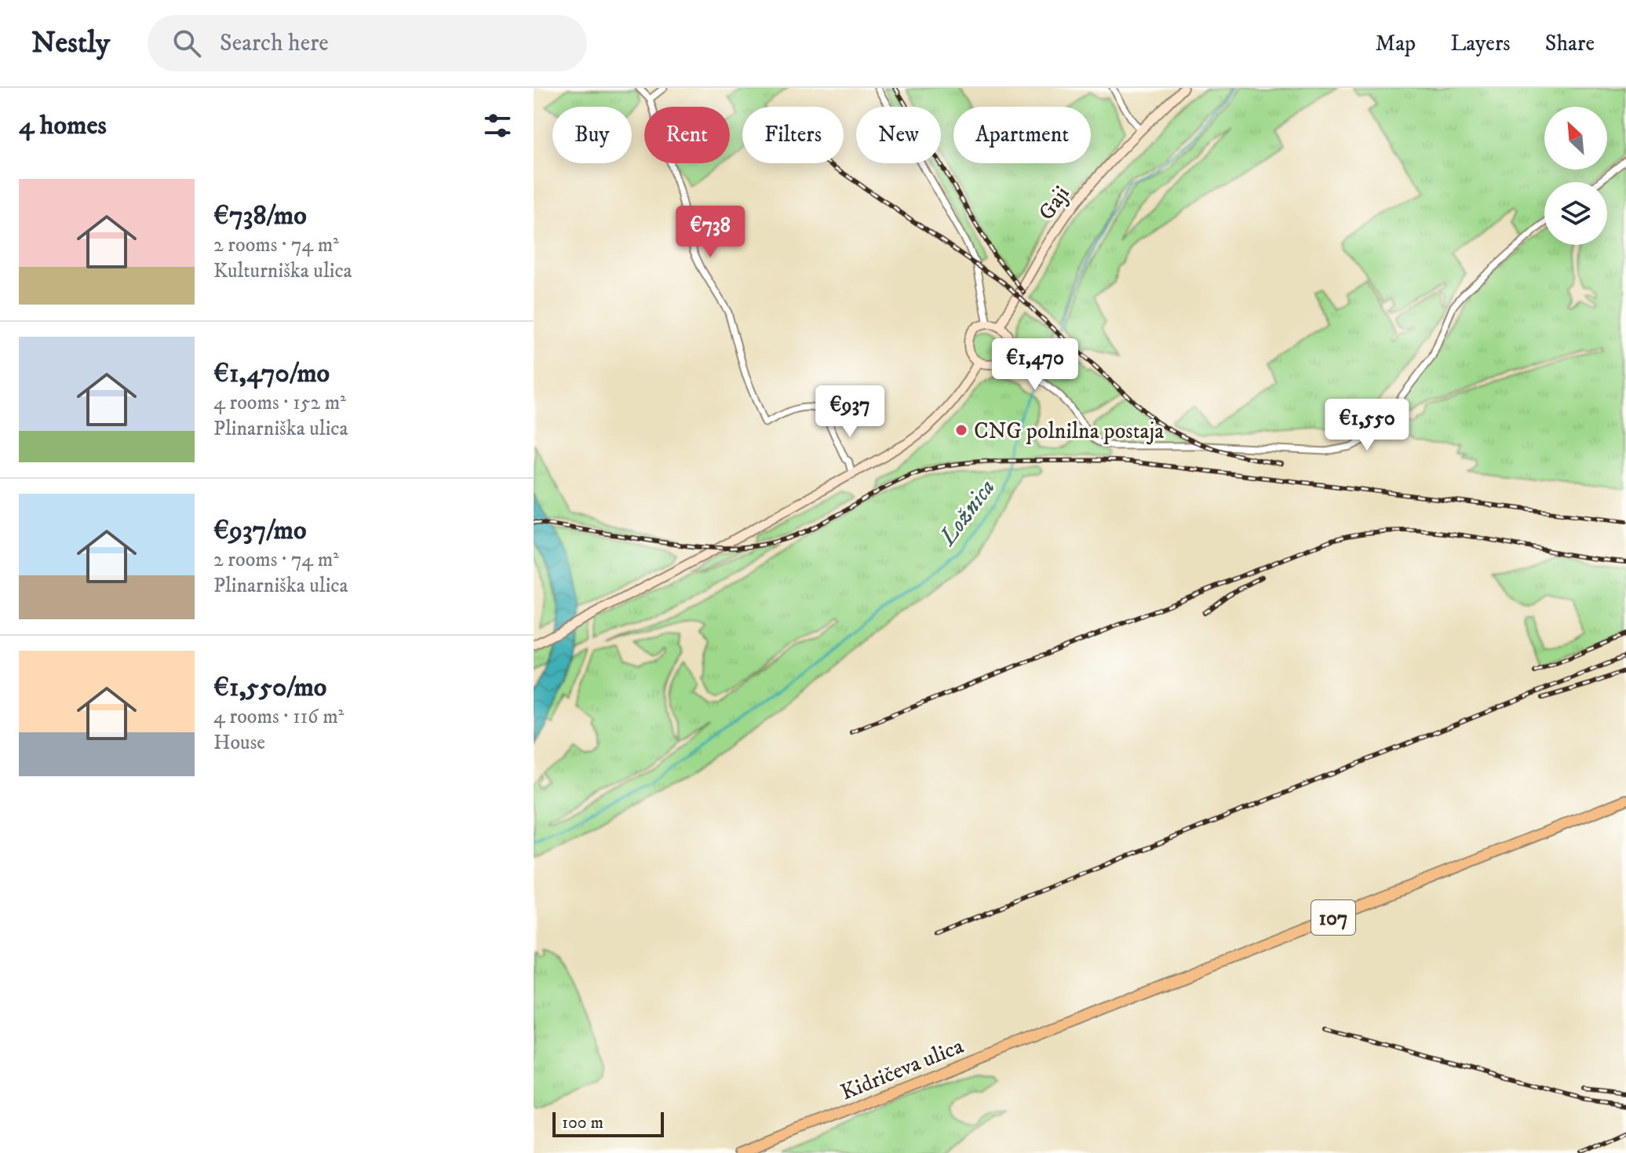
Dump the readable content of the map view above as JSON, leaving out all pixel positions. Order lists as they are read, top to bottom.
{
  "streets": {
    "main road": ["107", "Kidričeva ulica"],
    "street": ["Gaji"]
  },
  "water": ["Ložnica"],
  "places": ["CNG polnilna postaja"],
  "scale_bar": "100 m",
  "north": "top left",
  "page": {
    "header": "Nestly",
    "search": "Search here",
    "nav": ["Map", "Layers", "Share"],
    "heading": "4 homes",
    "chip": [
      "Buy",
      "Rent",
      "Filters",
      "New",
      "Apartment"
    ],
    "list": [
      {
        "name": "€738/mo",
        "note": "2 rooms · 74 m² · Kulturniška ulica"
      },
      {
        "name": "€1,470/mo",
        "note": "4 rooms · 152 m² · Plinarniška ulica"
      },
      {
        "name": "€937/mo",
        "note": "2 rooms · 74 m² · Plinarniška ulica"
      },
      {
        "name": "€1,550/mo",
        "note": "4 rooms · 116 m² · House"
      }
    ],
    "price": [
      "€738",
      "€1,470",
      "€937",
      "€1,550"
    ],
    "scale": "100 m"
  }
}
